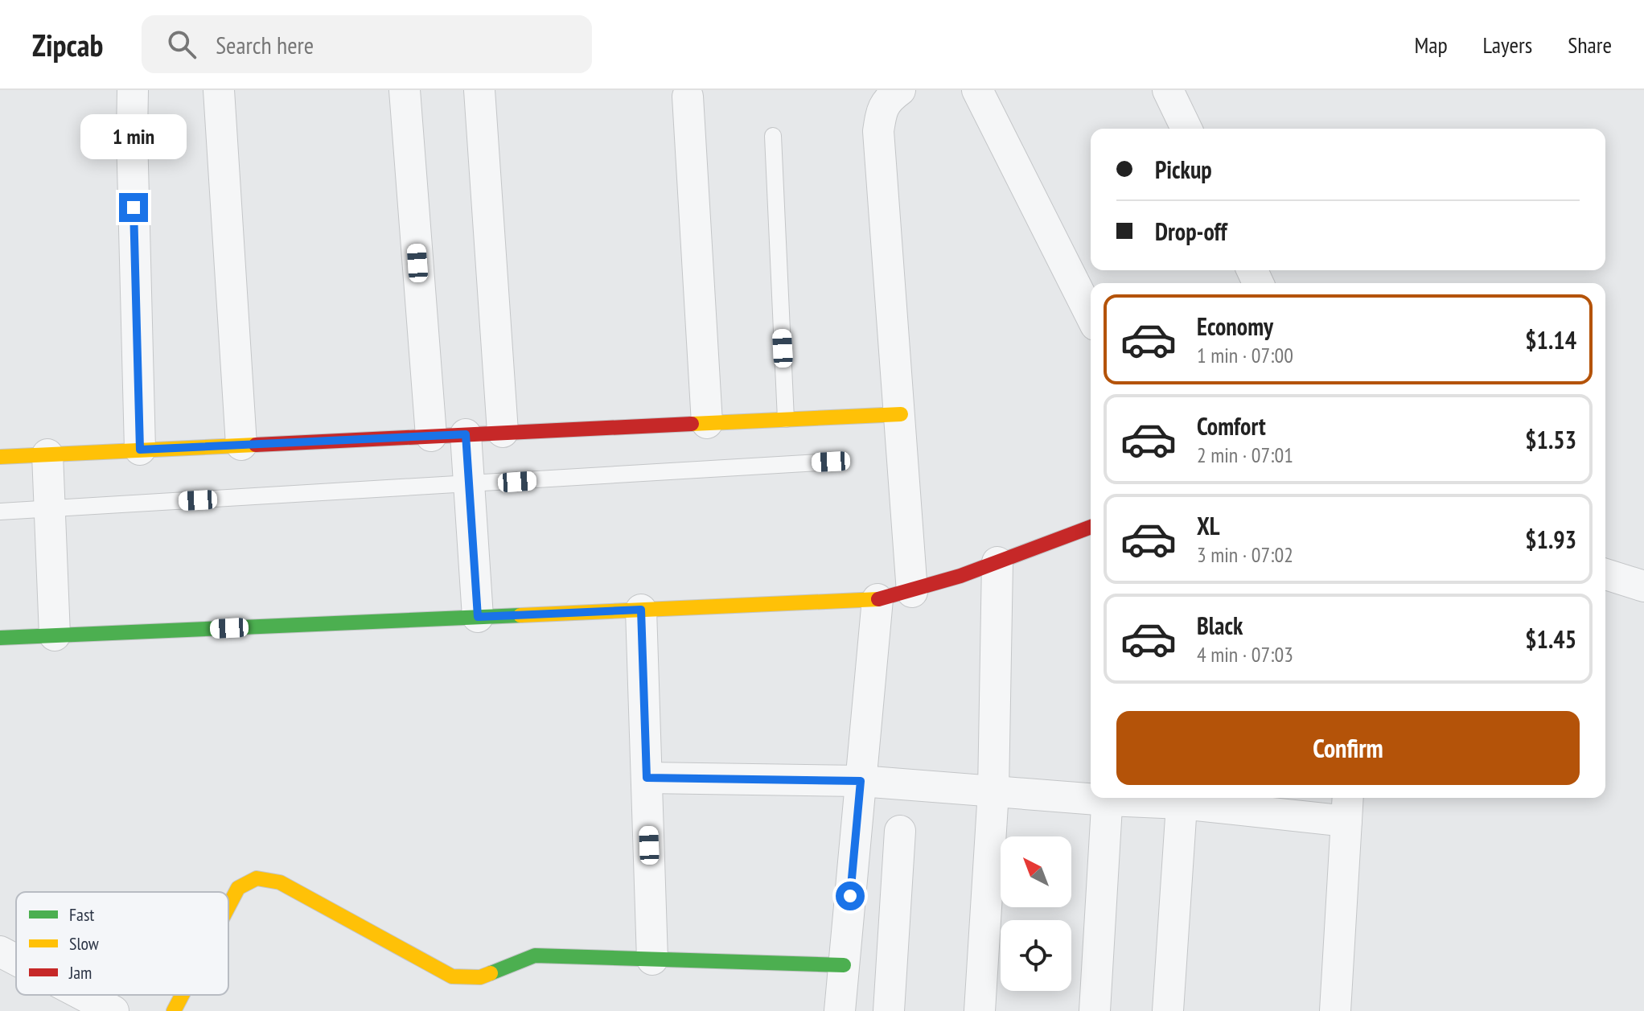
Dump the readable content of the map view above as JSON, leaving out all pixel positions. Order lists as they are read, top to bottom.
{
  "legend": ["Fast", "Slow", "Jam"],
  "north": "top left",
  "page": {
    "header": "Zipcab",
    "search": "Search here",
    "nav": ["Map", "Layers", "Share"],
    "bubble": "1 min",
    "banner": ["Pickup", "Drop-off"],
    "list": [
      {
        "name": "Economy",
        "note": "1 min · 07:00",
        "value": "$1.14"
      },
      {
        "name": "Comfort",
        "note": "2 min · 07:01",
        "value": "$1.53"
      },
      {
        "name": "XL",
        "note": "3 min · 07:02",
        "value": "$1.93"
      },
      {
        "name": "Black",
        "note": "4 min · 07:03",
        "value": "$1.45"
      }
    ],
    "buttons": "Confirm"
  }
}
